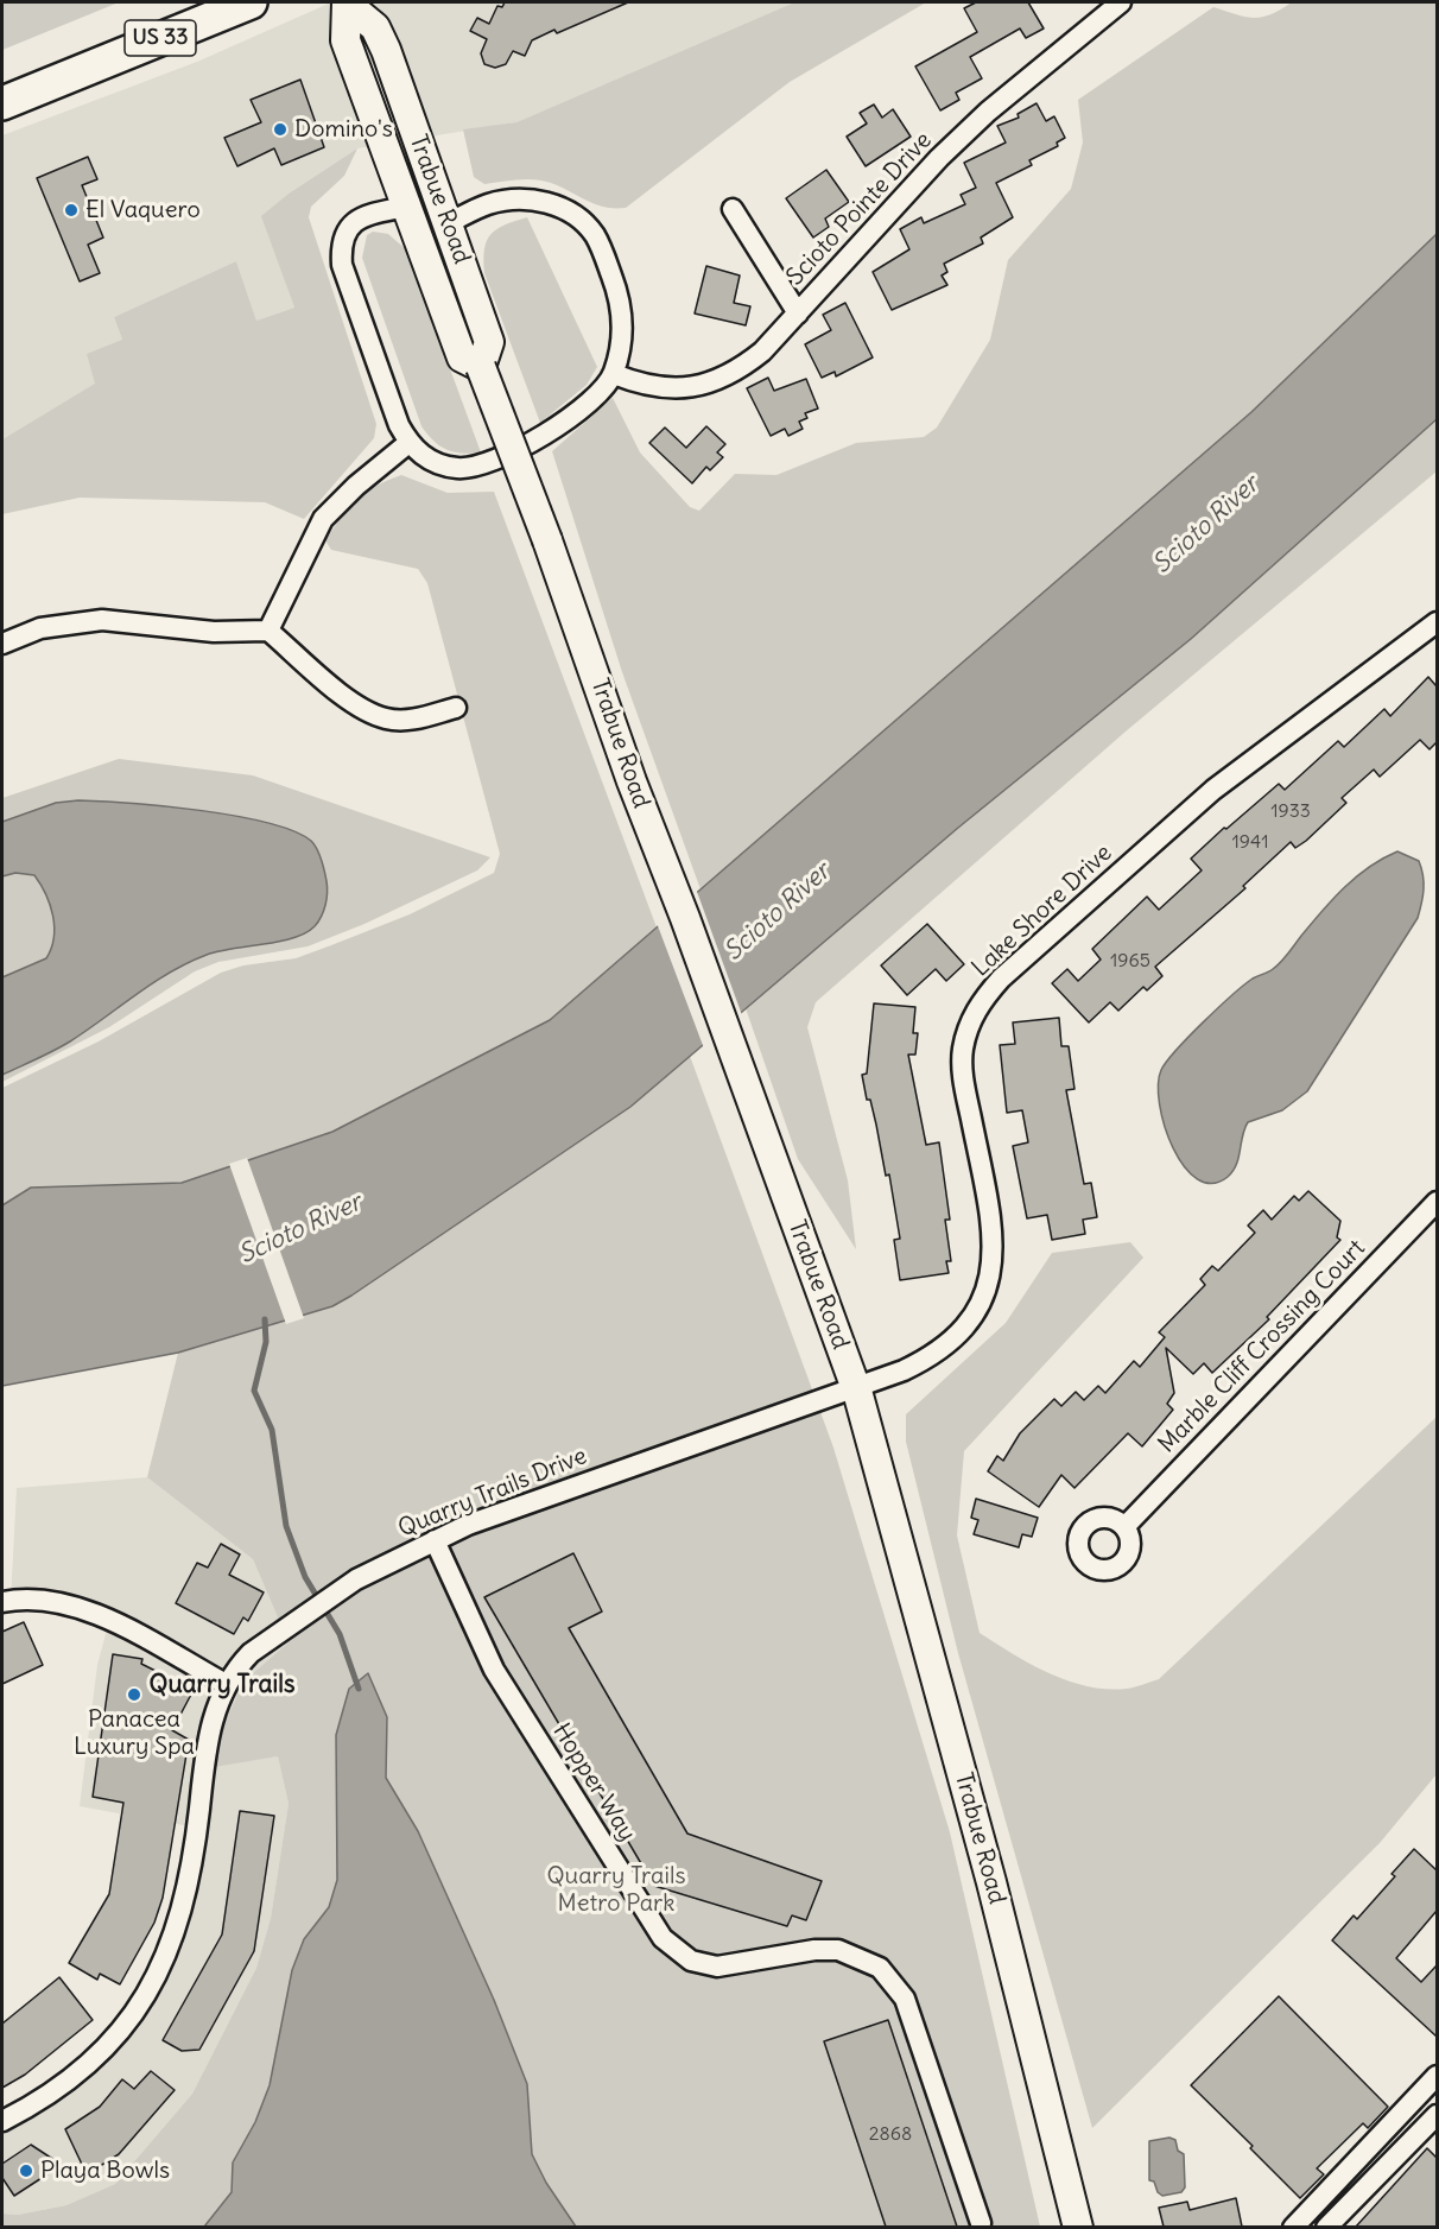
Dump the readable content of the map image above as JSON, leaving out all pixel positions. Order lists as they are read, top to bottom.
{
  "streets": {
    "main road": ["US 33", "Trabue Road"],
    "street": [
      "Scioto Pointe Drive",
      "Lake Shore Drive",
      "Marble Cliff Crossing Court",
      "Quarry Trails Drive",
      "Hopper Way"
    ]
  },
  "crossings": [
    ["Trabue Road", "Lake Shore Drive"],
    ["Trabue Road", "Quarry Trails Drive"],
    ["Lake Shore Drive", "Quarry Trails Drive"],
    ["Quarry Trails Drive", "Hopper Way"]
  ],
  "districts": ["Quarry Trails"],
  "water": ["Scioto River"],
  "parks": ["Quarry Trails Metro Park"],
  "places": [
    "Domino's",
    "El Vaquero",
    "Panacea Luxury Spa",
    "Playa Bowls"
  ],
  "house_numbers": [
    "1933",
    "1941",
    "1965",
    "2868"
  ]
}
